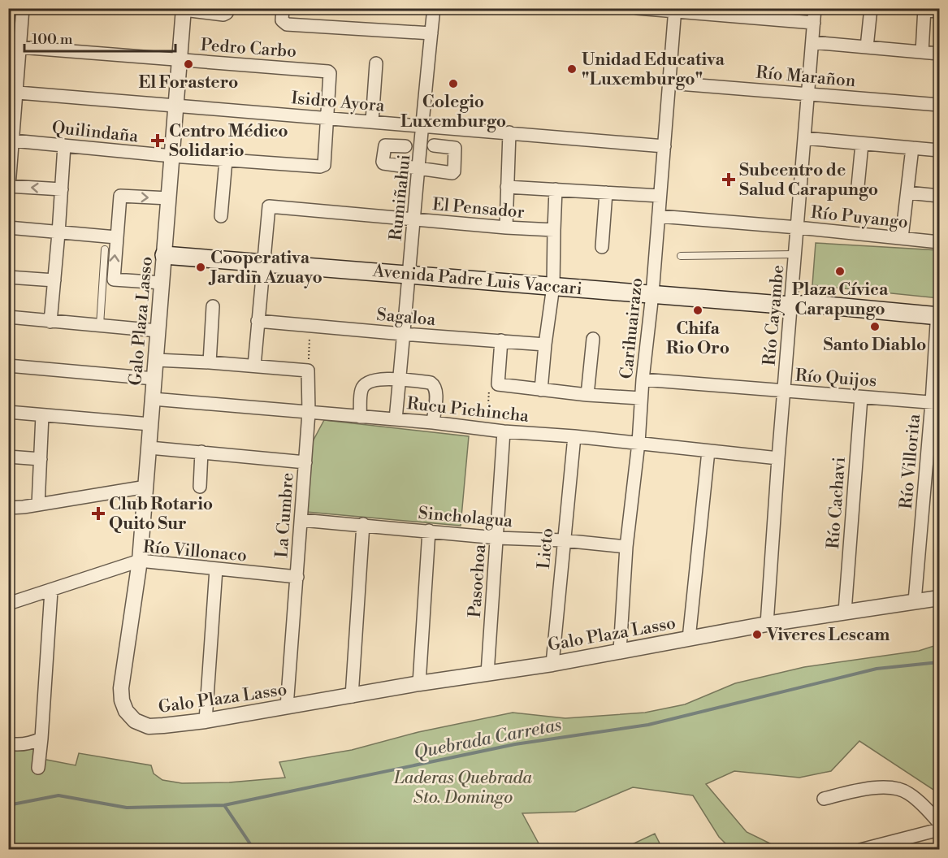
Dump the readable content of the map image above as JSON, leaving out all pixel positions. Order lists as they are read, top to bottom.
{
  "streets": {
    "main road": ["Avenida Padre Luis Vaccari"],
    "street": [
      "Pedro Carbo",
      "Río Marañon",
      "Isidro Ayora",
      "Quilindaña",
      "Rumiñahui",
      "El Pensador",
      "Río Puyango",
      "Río Cayambe",
      "Sagaloa",
      "Galo Plaza Lasso",
      "Carihuairazo",
      "Río Quijos",
      "Rucu Pichincha",
      "Río Villorita",
      "Río Cachavi",
      "La Cumbre",
      "Sincholagua",
      "Licto",
      "Río Villonaco",
      "Pasochoa"
    ]
  },
  "crossings": [
    ["Pedro Carbo", "Isidro Ayora"],
    ["Pedro Carbo", "Quilindaña"],
    ["Pedro Carbo", "Galo Plaza Lasso"],
    ["Río Marañon", "Río Cayambe"],
    ["Río Marañon", "Carihuairazo"],
    ["Isidro Ayora", "Quilindaña"],
    ["Isidro Ayora", "Rumiñahui"],
    ["Isidro Ayora", "Galo Plaza Lasso"],
    ["Isidro Ayora", "Carihuairazo"],
    ["Quilindaña", "Galo Plaza Lasso"],
    ["Rumiñahui", "El Pensador"],
    ["Rumiñahui", "Avenida Padre Luis Vaccari"],
    ["Rumiñahui", "Sagaloa"],
    ["Rumiñahui", "Rucu Pichincha"],
    ["El Pensador", "Avenida Padre Luis Vaccari"],
    ["Río Puyango", "Río Cayambe"],
    ["Río Puyango", "Carihuairazo"],
    ["Avenida Padre Luis Vaccari", "Río Cayambe"],
    ["Avenida Padre Luis Vaccari", "Galo Plaza Lasso"],
    ["Avenida Padre Luis Vaccari", "Carihuairazo"],
    ["Avenida Padre Luis Vaccari", "Río Villorita"],
    ["Río Cayambe", "Galo Plaza Lasso"],
    ["Río Cayambe", "Río Quijos"],
    ["Río Cayambe", "Rucu Pichincha"],
    ["Galo Plaza Lasso", "Carihuairazo"],
    ["Galo Plaza Lasso", "Rucu Pichincha"],
    ["Galo Plaza Lasso", "Río Villorita"],
    ["Galo Plaza Lasso", "Río Cachavi"],
    ["Galo Plaza Lasso", "La Cumbre"],
    ["Galo Plaza Lasso", "Licto"],
    ["Galo Plaza Lasso", "Río Villonaco"],
    ["Galo Plaza Lasso", "Pasochoa"],
    ["Carihuairazo", "Río Quijos"],
    ["Carihuairazo", "Rucu Pichincha"],
    ["Carihuairazo", "Sincholagua"],
    ["Río Quijos", "Río Villorita"],
    ["Río Quijos", "Río Cachavi"],
    ["Rucu Pichincha", "La Cumbre"],
    ["Rucu Pichincha", "Licto"],
    ["Rucu Pichincha", "Pasochoa"],
    ["La Cumbre", "Sincholagua"],
    ["La Cumbre", "Río Villonaco"],
    ["Sincholagua", "Licto"],
    ["Sincholagua", "Pasochoa"]
  ],
  "water": ["Quebrada Carretas"],
  "parks": ["Laderas Quebrada Sto. Domingo"],
  "places": {
    "other": [
      "El Forastero",
      "Unidad Educativa \"Luxemburgo\"",
      "Colegio Luxemburgo",
      "Cooperativa Jardin Azuayo",
      "Plaza Cívica Carapungo",
      "Chifa Rio Oro",
      "Santo Diablo",
      "Viveres Lescam"
    ],
    "health": ["Centro Médico Solidario", "Subcentro de Salud Carapungo", "Club Rotario Quito Sur"]
  },
  "scale_bar": "100 m"
}
